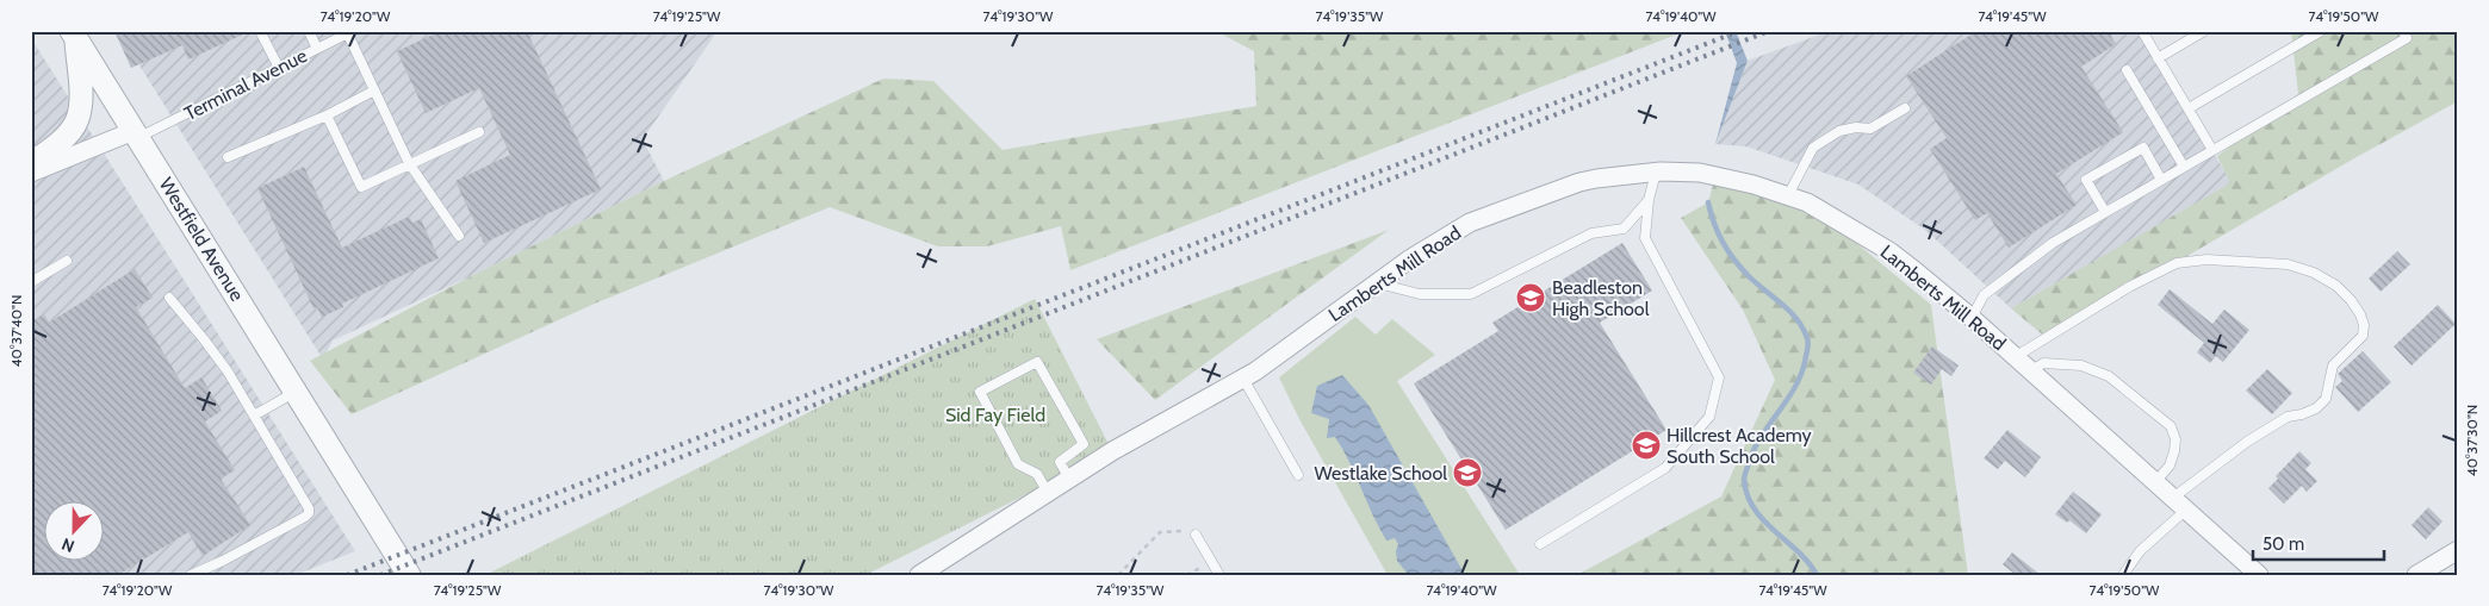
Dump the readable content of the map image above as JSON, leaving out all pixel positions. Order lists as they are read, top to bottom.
{
  "streets": {
    "street": ["Terminal Avenue", "Westfield Avenue", "Lamberts Mill Road"]
  },
  "crossings": [
    ["Terminal Avenue", "Westfield Avenue"]
  ],
  "parks": ["Sid Fay Field"],
  "places": {
    "school or university": ["Beadleston High School", "Hillcrest Academy South School", "Westlake School"]
  },
  "scale_bar": "50 m",
  "north": "bottom",
  "coordinates": [
    "74°19'20\"W",
    "74°19'25\"W",
    "74°19'30\"W",
    "74°19'35\"W",
    "74°19'40\"W",
    "74°19'45\"W",
    "74°19'50\"W",
    "40°37'40\"N",
    "40°37'30\"N"
  ]
}
